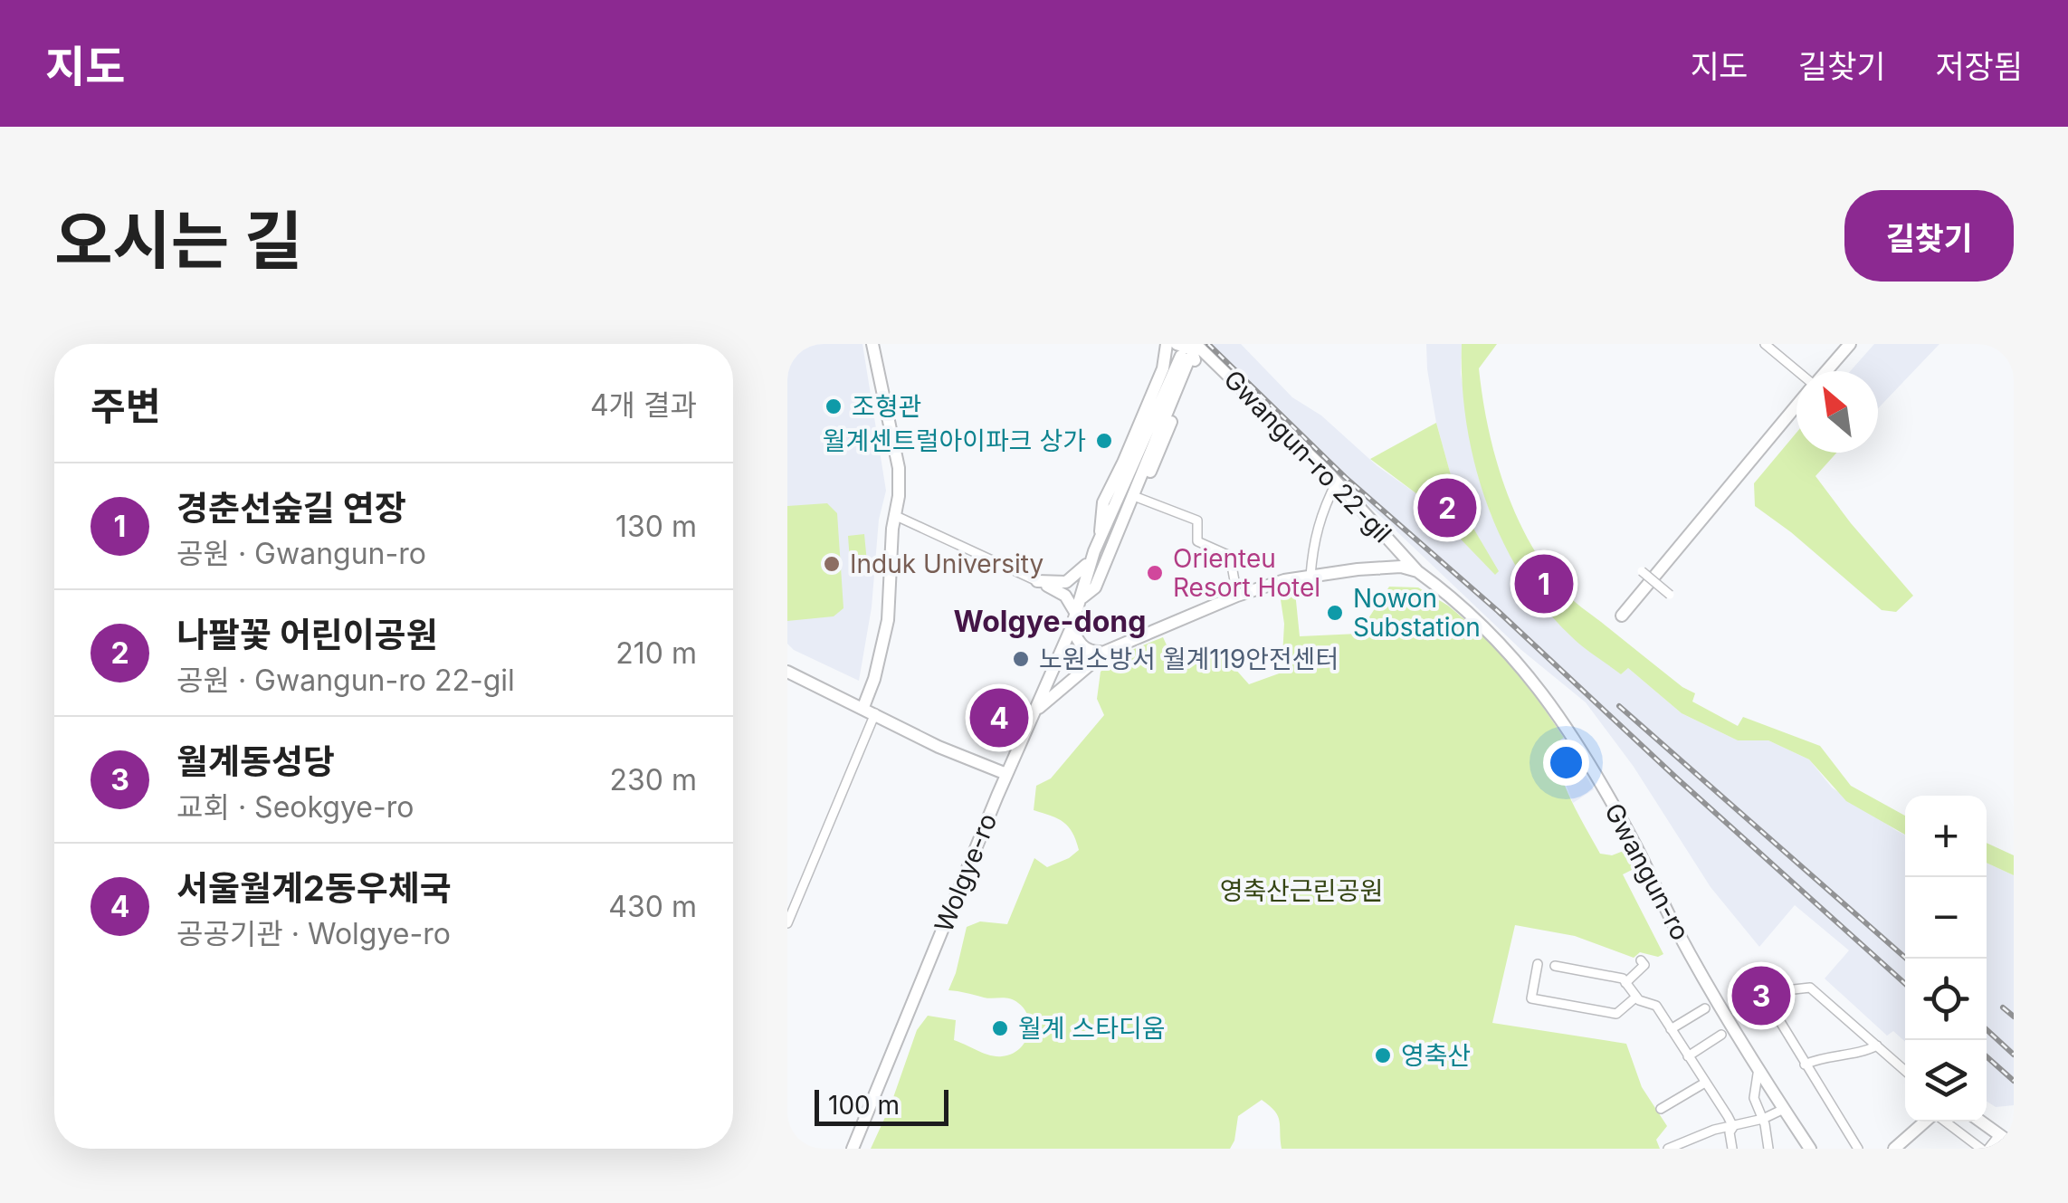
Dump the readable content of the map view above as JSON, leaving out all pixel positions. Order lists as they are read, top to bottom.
{
  "streets": {
    "street": ["Gwangun-ro 22-gil", "Gwangun-ro", "Wolgye-ro"]
  },
  "crossings": [
    ["Gwangun-ro 22-gil", "Gwangun-ro"]
  ],
  "districts": ["Wolgye-dong"],
  "parks": ["영축산근린공원"],
  "places": [
    "조형관",
    "월계센트럴아이파크 상가",
    "Induk University",
    "Orienteu Resort Hotel",
    "Nowon Substation",
    "노원소방서 월계119안전센터",
    "월계 스타디움",
    "영축산"
  ],
  "scale_bar": "100 m",
  "north": "top left",
  "page": {
    "header": "지도",
    "nav": ["지도", "길찾기", "저장됨"],
    "title": "오시는 길",
    "buttons": "길찾기",
    "heading": ["주변", "4개 결과"],
    "list": [
      {
        "mark": "1",
        "name": "경춘선숲길 연장",
        "note": "공원 · Gwangun-ro",
        "value": "130 m"
      },
      {
        "mark": "2",
        "name": "나팔꽃 어린이공원",
        "note": "공원 · Gwangun-ro 22-gil",
        "value": "210 m"
      },
      {
        "mark": "3",
        "name": "월계동성당",
        "note": "교회 · Seokgye-ro",
        "value": "230 m"
      },
      {
        "mark": "4",
        "name": "서울월계2동우체국",
        "note": "공공기관 · Wolgye-ro",
        "value": "430 m"
      }
    ],
    "pins": [
      "2",
      "1",
      "4",
      "3"
    ],
    "map_buttons": ["+", "−"],
    "scale": "100 m"
  }
}
